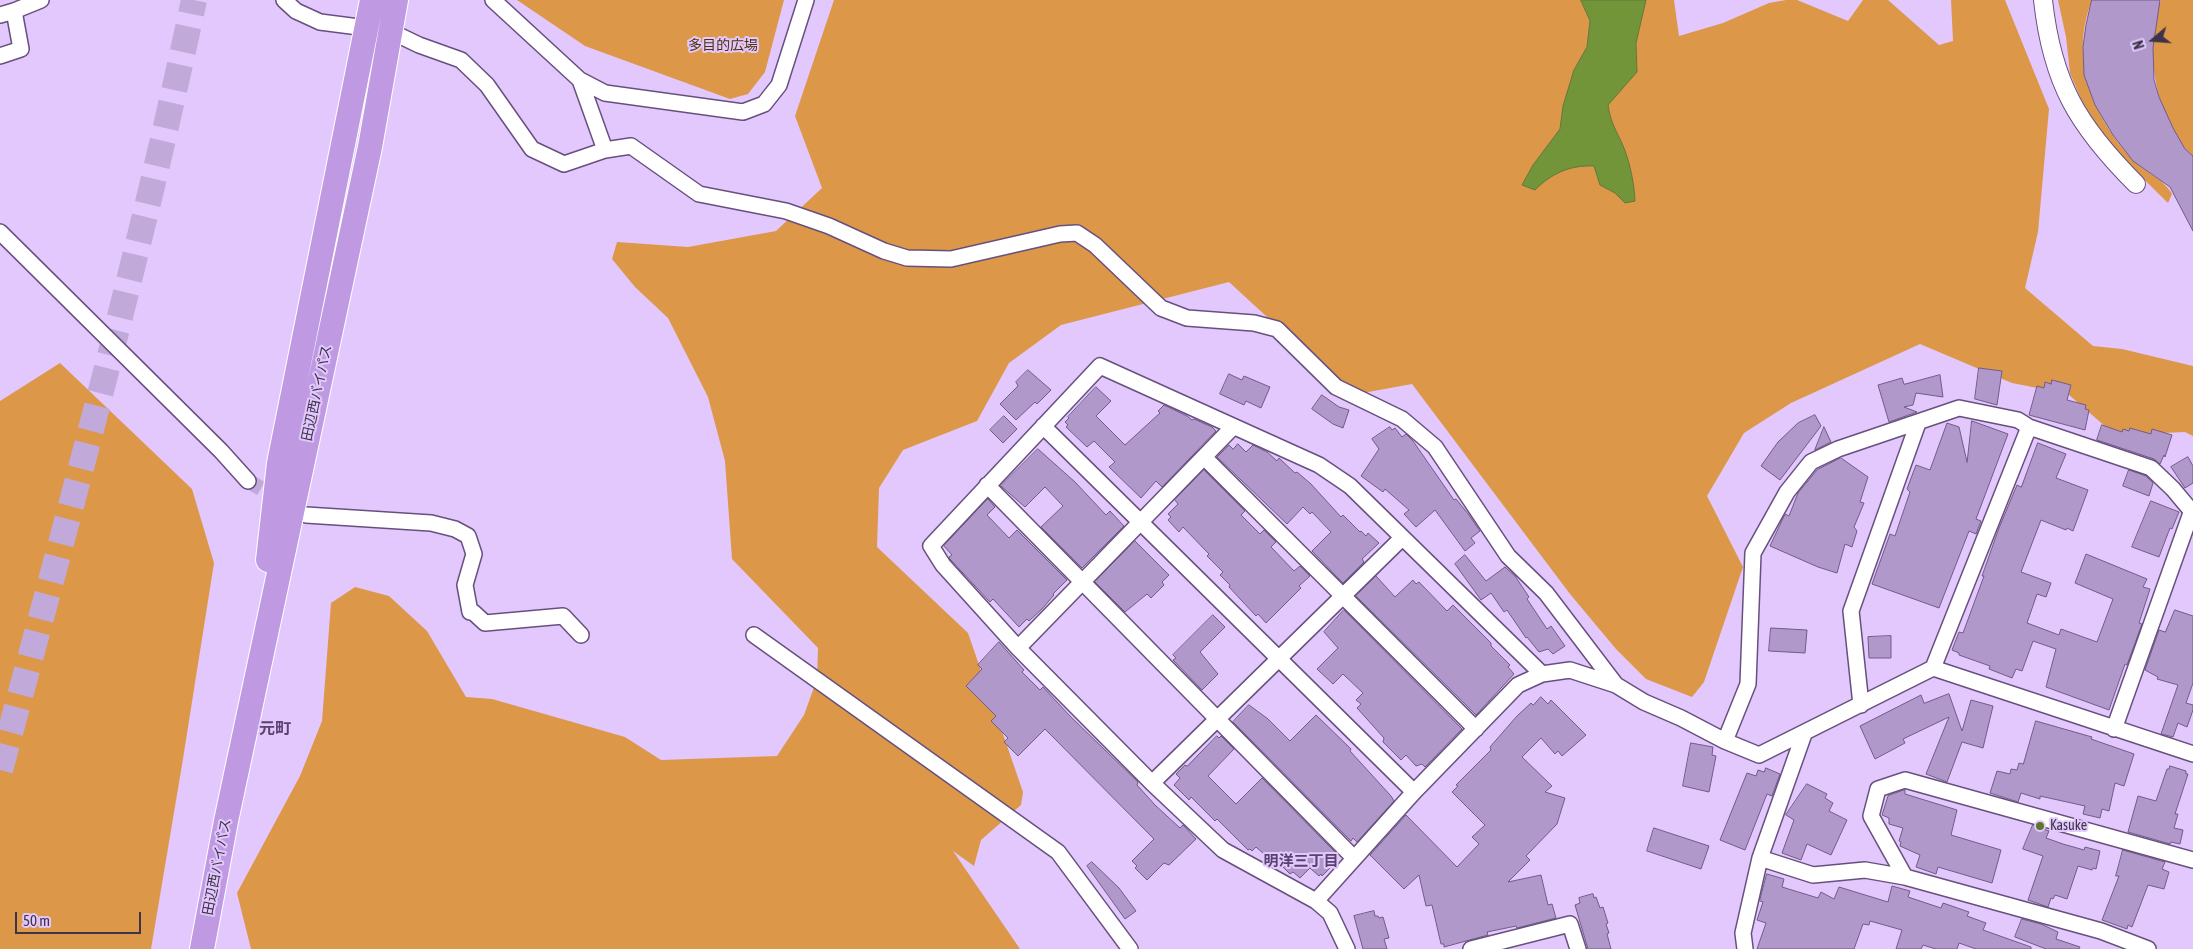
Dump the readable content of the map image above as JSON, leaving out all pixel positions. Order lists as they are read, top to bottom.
{
  "streets": {
    "highway": ["田辺西バイパス"]
  },
  "districts": ["元町", "明洋三丁目"],
  "parks": ["多目的広場"],
  "places": ["Kasuke"],
  "scale_bar": "50 m",
  "north": "left"
}
